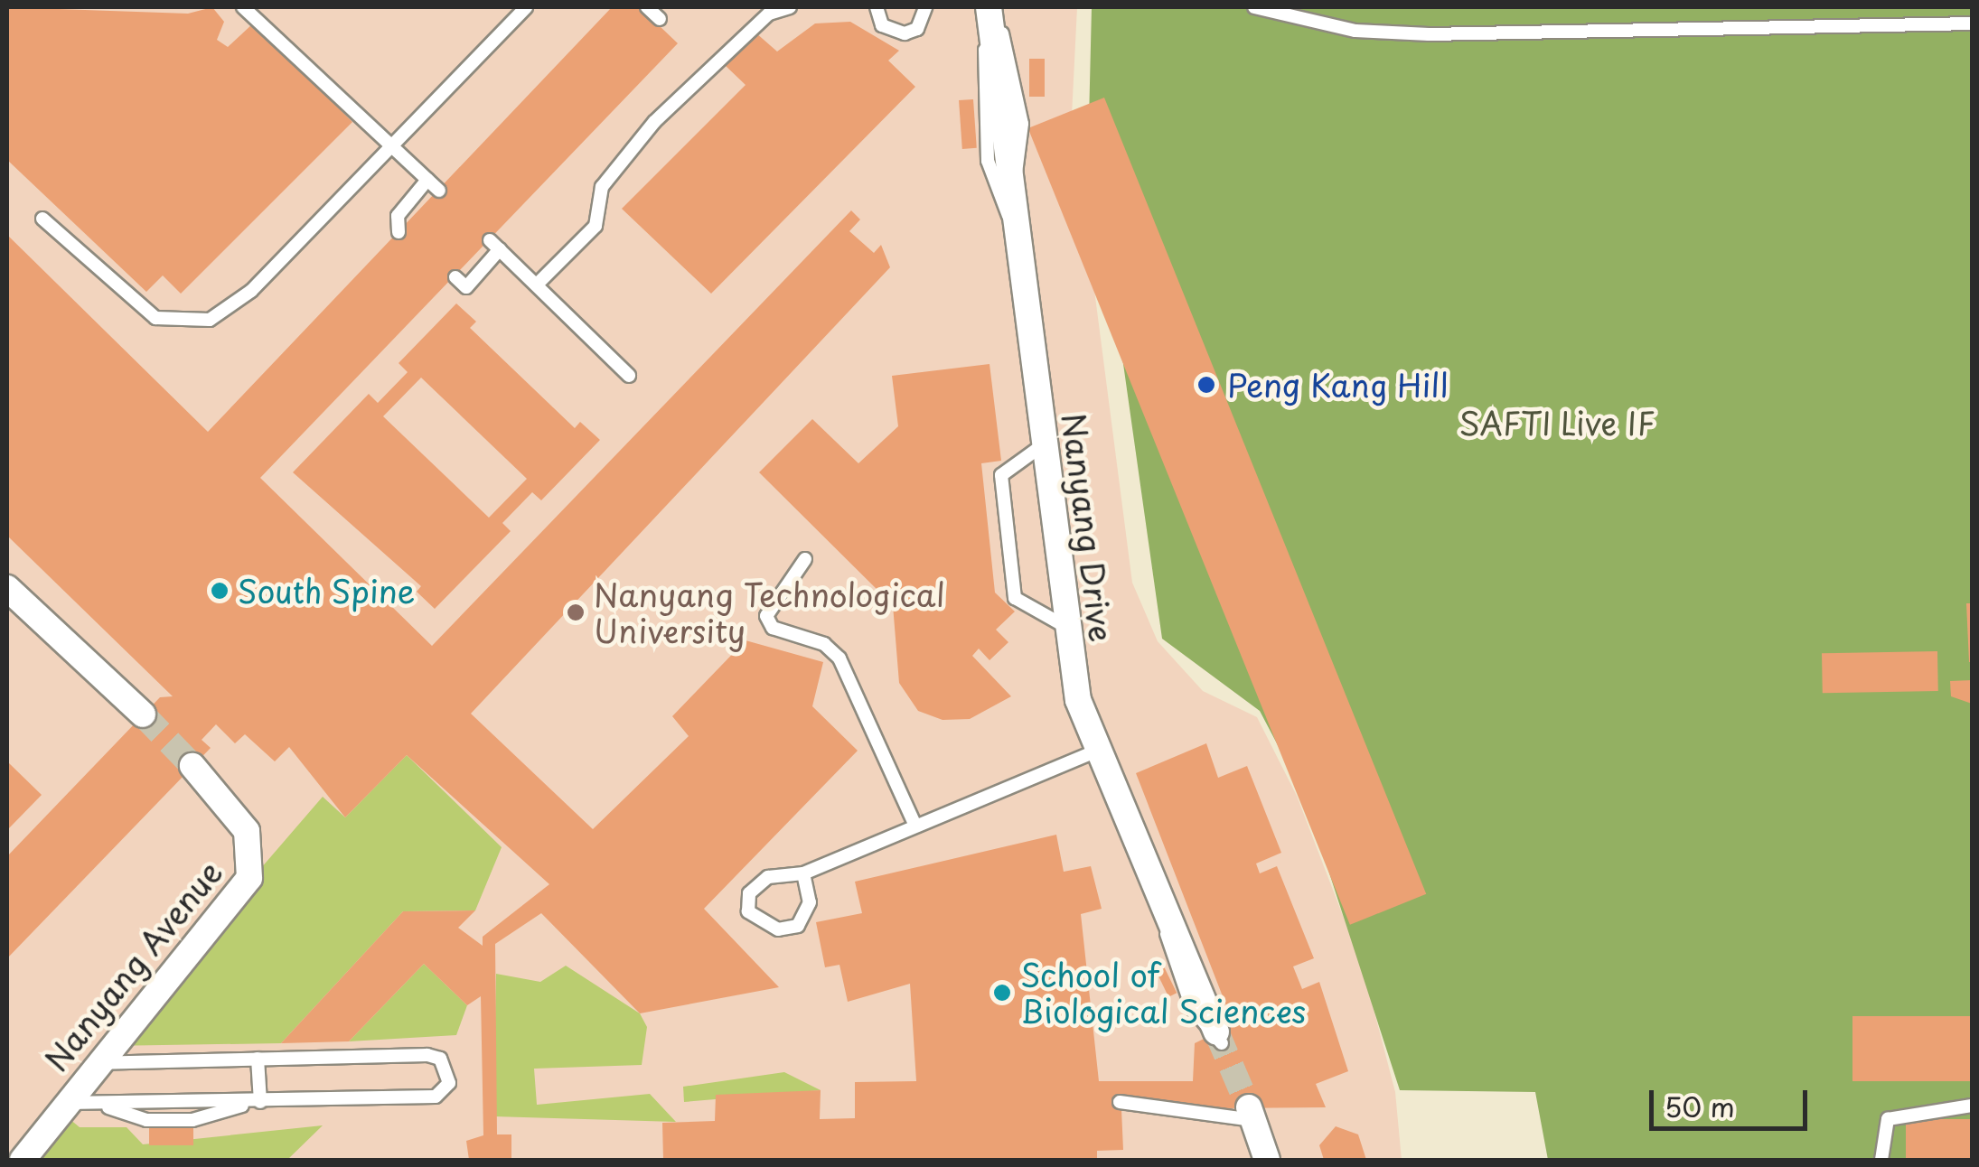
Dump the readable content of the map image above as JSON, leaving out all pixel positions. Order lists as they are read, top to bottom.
{
  "streets": {
    "street": ["Nanyang Drive", "Nanyang Avenue"]
  },
  "parks": ["SAFTI Live IF"],
  "places": [
    "Peng Kang Hill",
    "South Spine",
    "Nanyang Technological University",
    "School of Biological Sciences"
  ],
  "scale_bar": "50 m"
}
